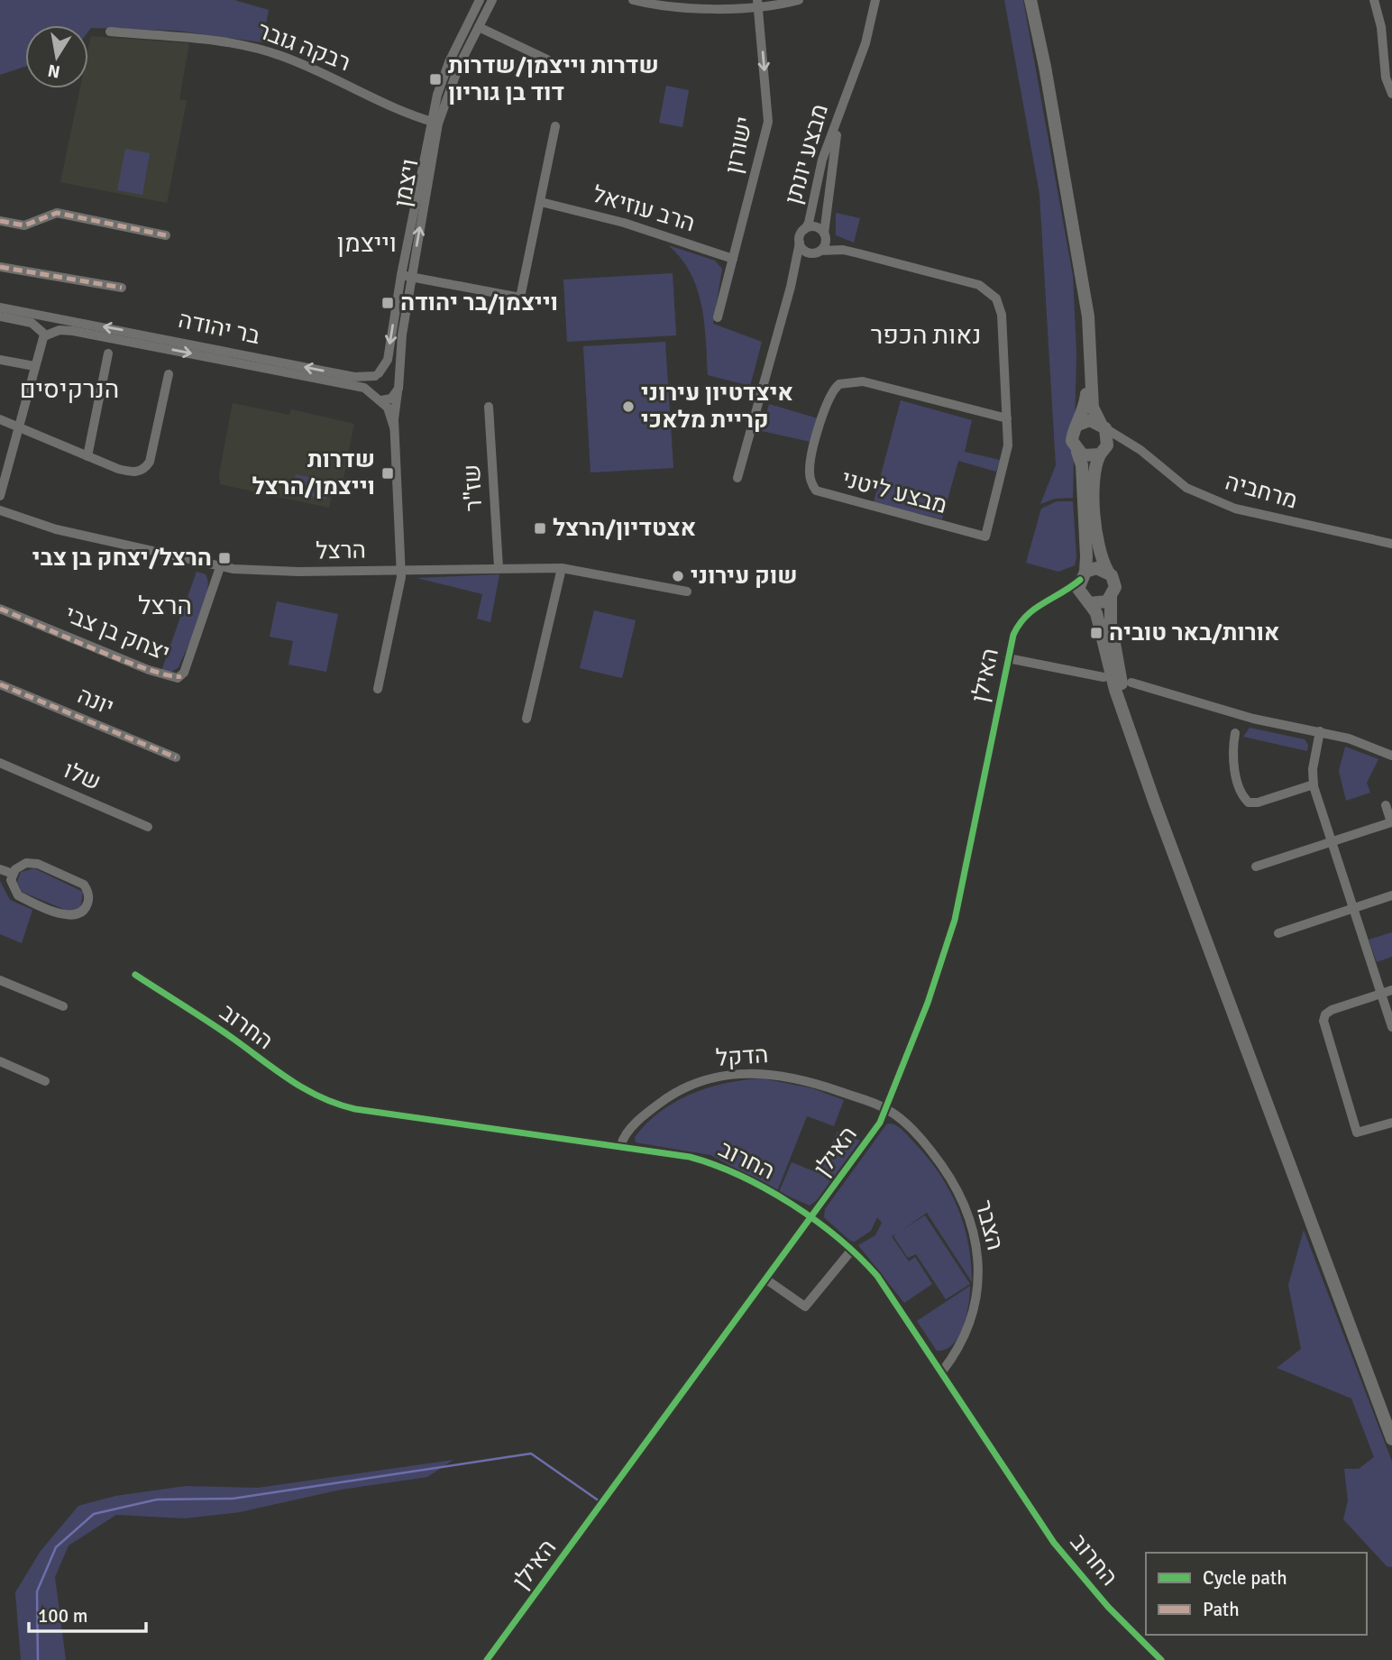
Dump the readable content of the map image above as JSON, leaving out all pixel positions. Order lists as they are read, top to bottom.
{
  "streets": {
    "street": [
      "רבקה גובר",
      "ישורון",
      "מבצע יונתן",
      "ויצמן",
      "הרב עוזיאל",
      "בר יהודה",
      "שז\"ר",
      "מרחביה",
      "מבצע ליטני",
      "הרצל",
      "יצחק בן צבי",
      "האילן",
      "יונה",
      "שלו",
      "החרוב",
      "הדקל",
      "הצבר"
    ]
  },
  "crossings": [
    ["רבקה גובר", "ויצמן"],
    ["ישורון", "הרב עוזיאל"],
    ["ויצמן", "בר יהודה"],
    ["ויצמן", "הרצל"],
    ["שז\"ר", "הרצל"],
    ["הרצל", "יצחק בן צבי"],
    ["האילן", "החרוב"],
    ["האילן", "הדקל"],
    ["האילן", "הצבר"],
    ["החרוב", "הדקל"],
    ["החרוב", "הצבר"],
    ["הדקל", "הצבר"]
  ],
  "one_way": ["ישורון"],
  "districts": [
    "וייצמן",
    "נאות הכפר",
    "הנרקיסים",
    "הרצל"
  ],
  "places": {
    "transit": [
      "שדרות וייצמן/שדרות דוד בן גוריון",
      "וייצמן/בר יהודה",
      "שדרות וייצמן/הרצל",
      "אצטדיון/הרצל",
      "הרצל/יצחק בן צבי",
      "אורות/באר טוביה"
    ],
    "other": ["איצדטיון עירוני קריית מלאכי", "שוק עירוני"]
  },
  "legend": ["Cycle path", "Path"],
  "scale_bar": "100 m",
  "north": "bottom"
}
